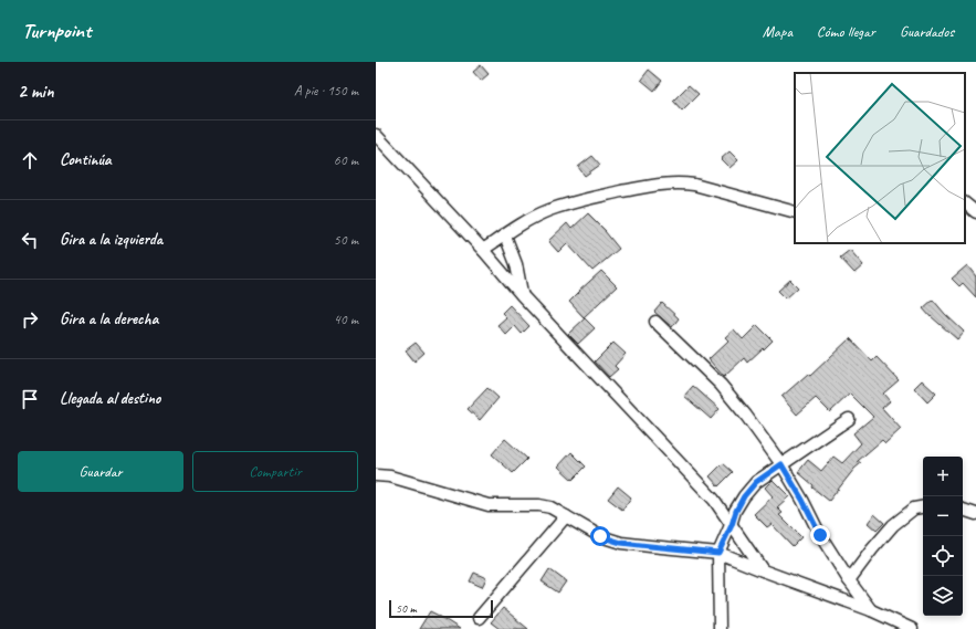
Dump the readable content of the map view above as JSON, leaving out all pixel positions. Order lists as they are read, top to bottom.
{
  "scale_bar": "50 m",
  "page": {
    "header": "Turnpoint",
    "nav": ["Mapa", "Cómo llegar", "Guardados"],
    "heading": ["2 min", "A pie · 150 m"],
    "list": [
      ["Continúa", "60 m"],
      ["Gira a la izquierda", "50 m"],
      ["Gira a la derecha", "40 m"],
      "Llegada al destino"
    ],
    "buttons": ["Guardar", "Compartir"],
    "map_buttons": ["+", "−"],
    "scale": "50 m"
  }
}
